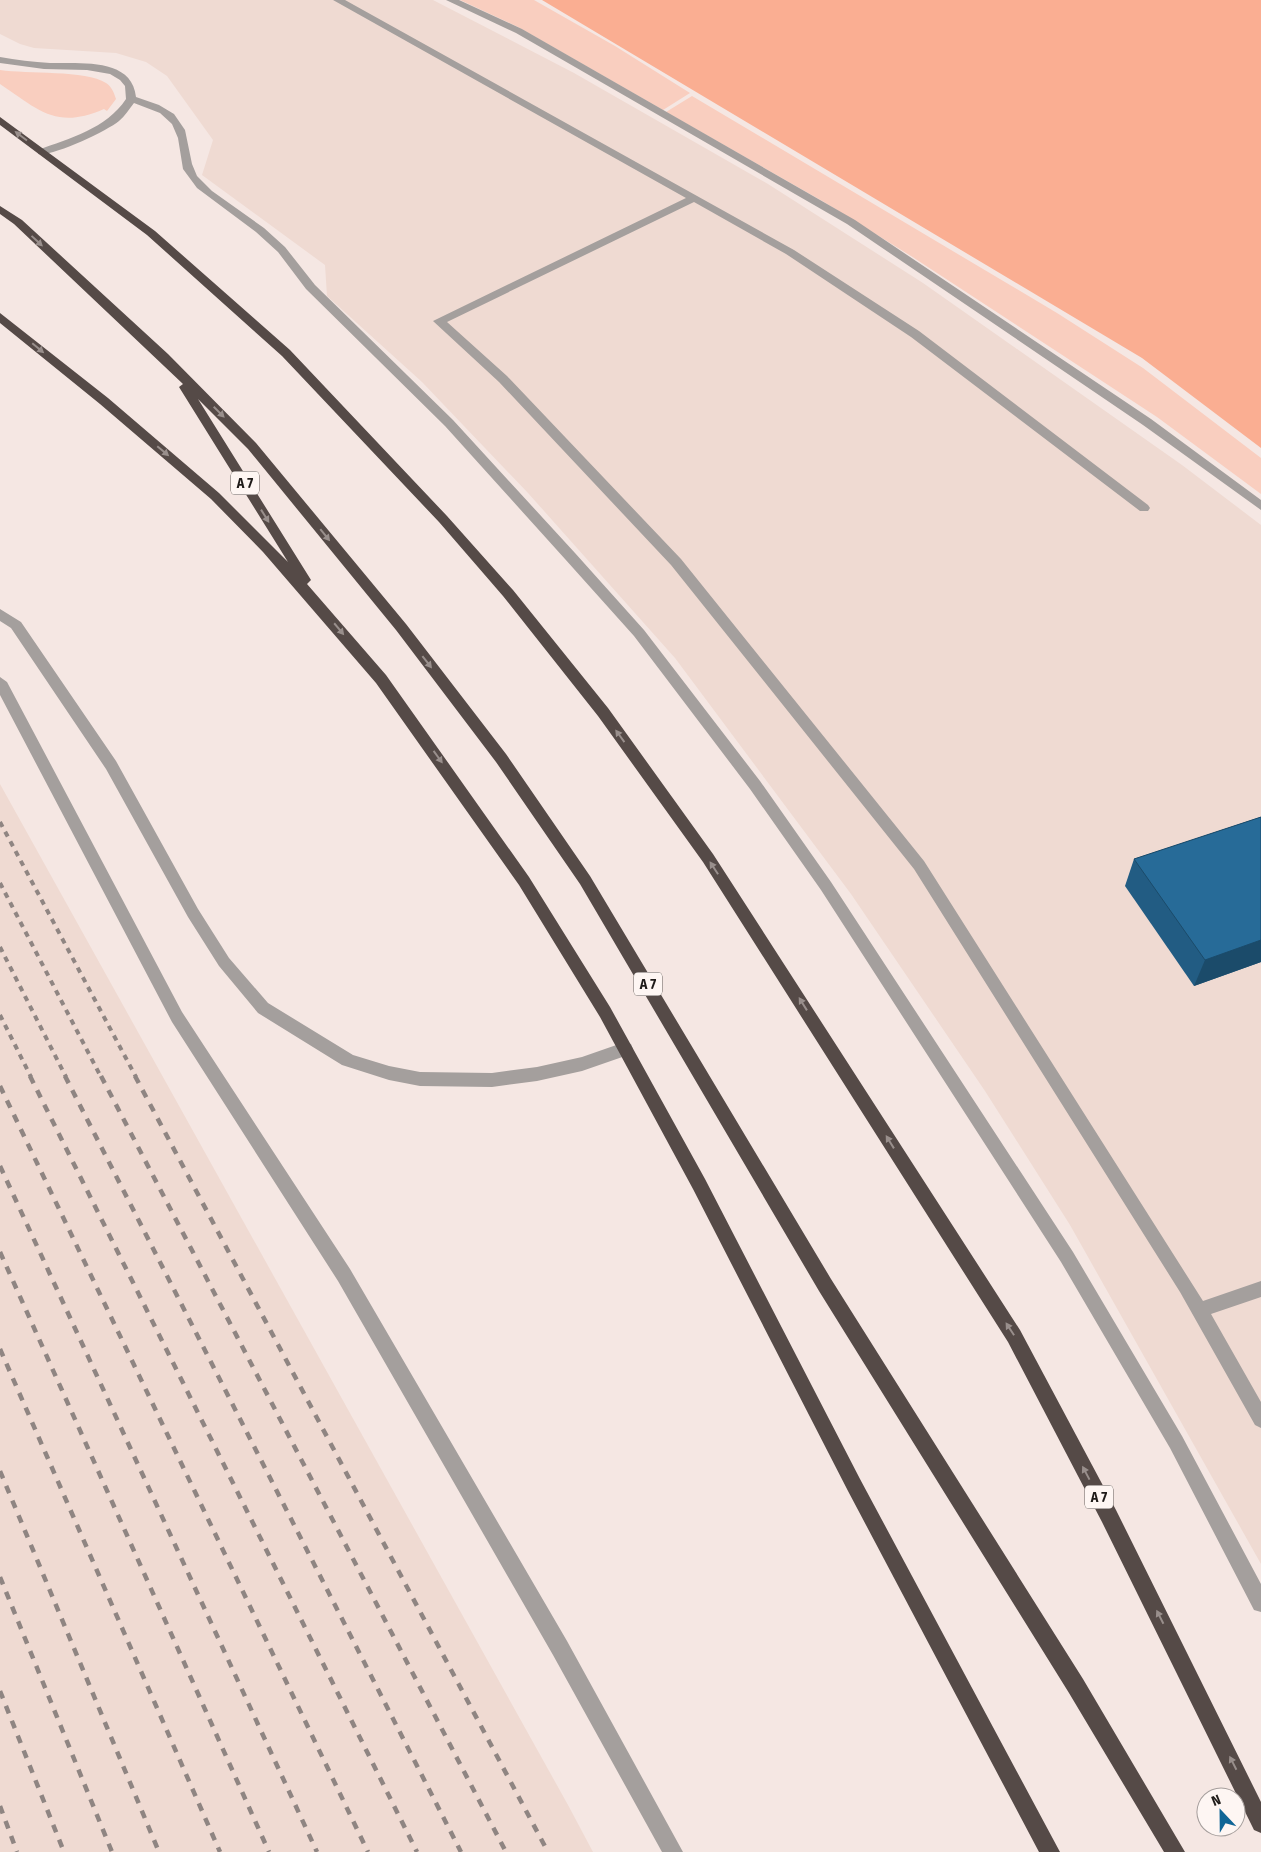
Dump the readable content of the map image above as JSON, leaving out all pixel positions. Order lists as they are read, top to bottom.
{
  "streets": {
    "highway": ["A 7"]
  },
  "north": "top"
}
